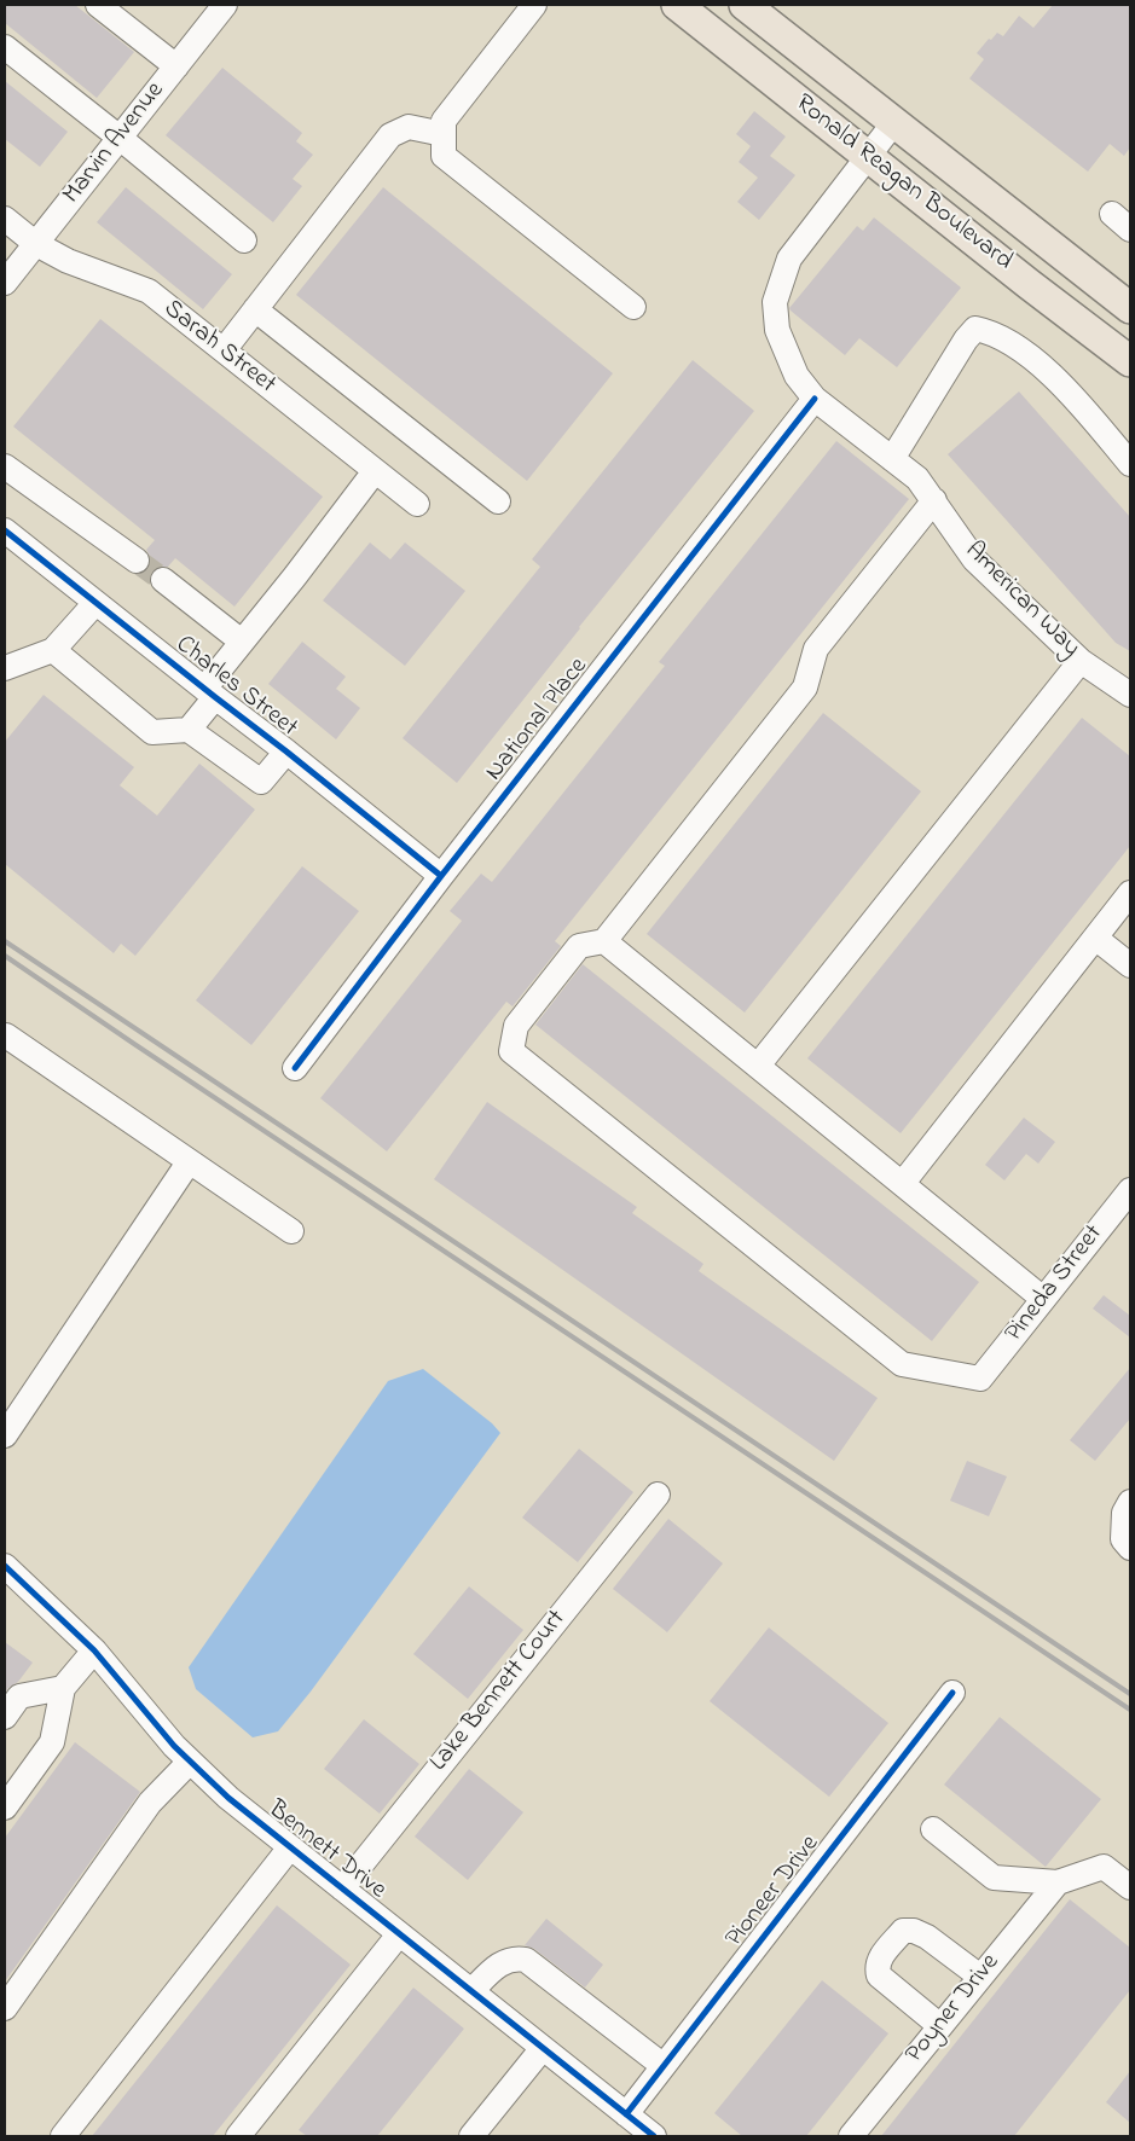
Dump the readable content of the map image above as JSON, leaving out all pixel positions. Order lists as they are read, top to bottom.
{
  "streets": {
    "main road": ["Ronald Reagan Boulevard"],
    "street": [
      "Marvin Avenue",
      "Sarah Street",
      "American Way",
      "Charles Street",
      "National Place",
      "Pineda Street",
      "Lake Bennett Court",
      "Bennett Drive",
      "Pioneer Drive",
      "Poyner Drive"
    ]
  },
  "crossings": [
    ["Marvin Avenue", "Sarah Street"],
    ["Ronald Reagan Boulevard", "American Way"],
    ["American Way", "National Place"],
    ["Charles Street", "National Place"],
    ["Lake Bennett Court", "Bennett Drive"],
    ["Bennett Drive", "Pioneer Drive"]
  ]
}
